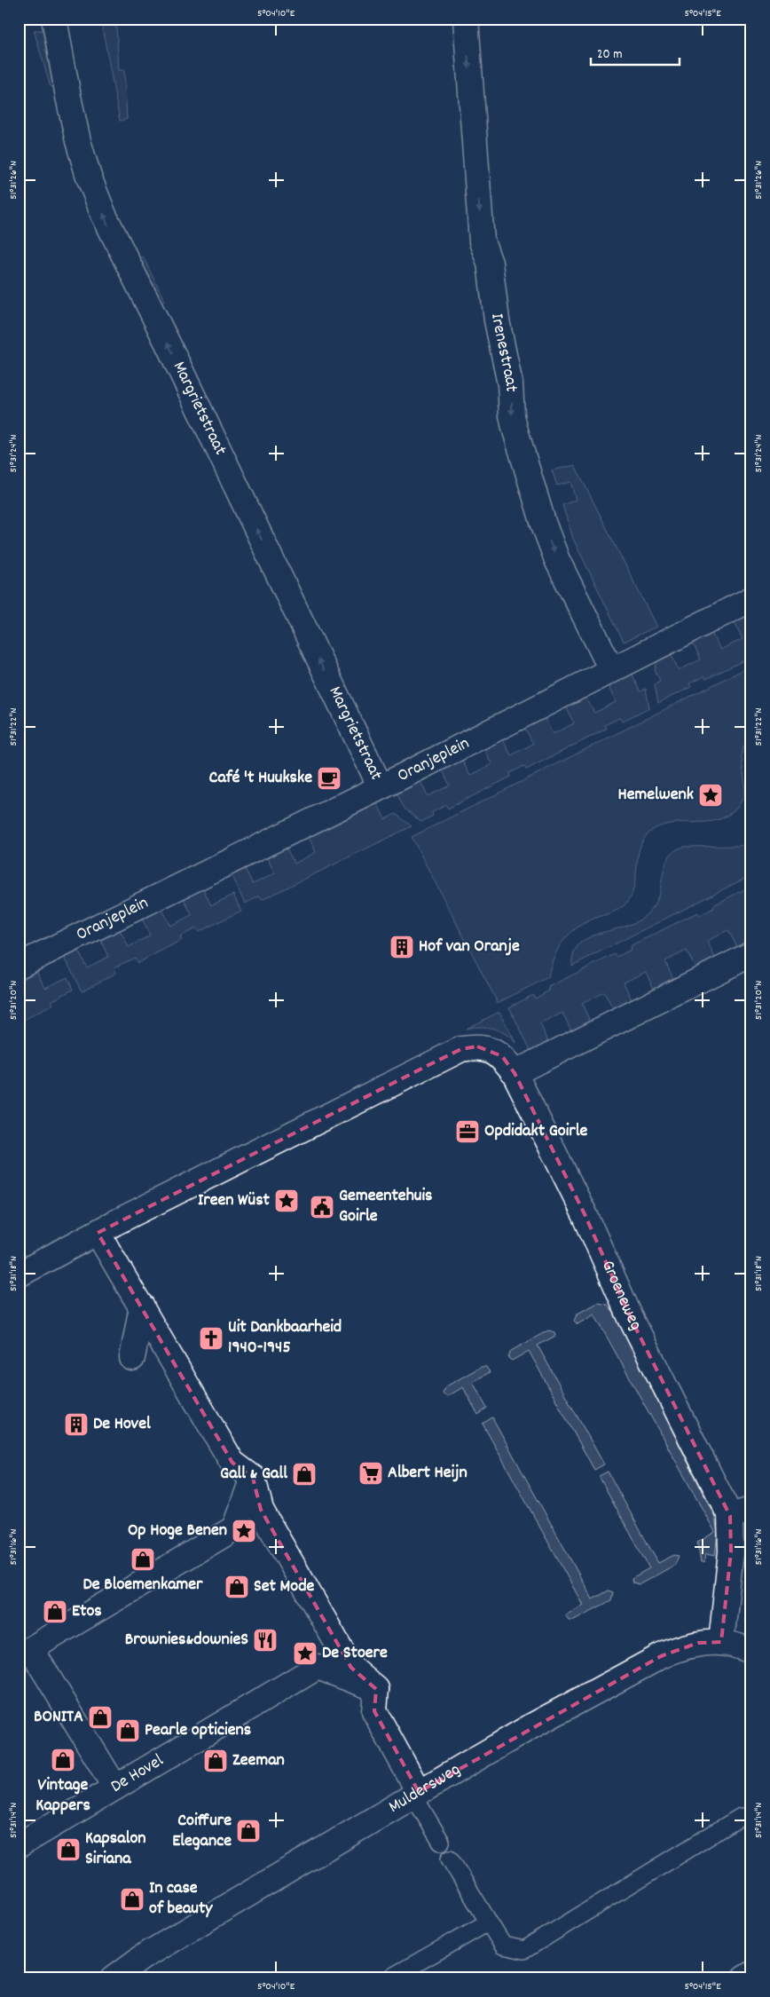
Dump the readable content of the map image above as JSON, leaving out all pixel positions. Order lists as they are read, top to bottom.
{
  "streets": {
    "street": [
      "Irenestraat",
      "Margrietstraat",
      "Oranjeplein",
      "Groeneweg",
      "De Hovel",
      "Muldersweg"
    ]
  },
  "crossings": [
    ["Irenestraat", "Oranjeplein"],
    ["Margrietstraat", "Oranjeplein"],
    ["Groeneweg", "Muldersweg"]
  ],
  "one_way": ["Irenestraat", "Margrietstraat"],
  "places": {
    "cafe": ["Café 't Huukske"],
    "place": [
      "Hemelwenk",
      "Ireen Wüst",
      "Op Hoge Benen",
      "De Stoere"
    ],
    "building": ["Hof van Oranje", "De Hovel"],
    "office": ["Opdidakt Goirle"],
    "public building": ["Gemeentehuis Goirle"],
    "church": ["Uit Dankbaarheid 1940-1945"],
    "supermarket": ["Albert Heijn"],
    "shop": [
      "Gall & Gall",
      "De Bloemenkamer",
      "Set Mode",
      "Etos",
      "BONITA",
      "Pearle opticiens",
      "Vintage Kappers",
      "Zeeman",
      "Coiffure Elegance",
      "Kapsalon Siriana",
      "In case of beauty"
    ],
    "restaurant": ["Brownies&downieS"]
  },
  "scale_bar": "20 m",
  "coordinates": [
    "5°04'10\"E",
    "5°04'15\"E",
    "51°31'26\"N",
    "51°31'24\"N",
    "51°31'22\"N",
    "51°31'20\"N",
    "51°31'18\"N",
    "51°31'16\"N",
    "51°31'14\"N"
  ]
}
